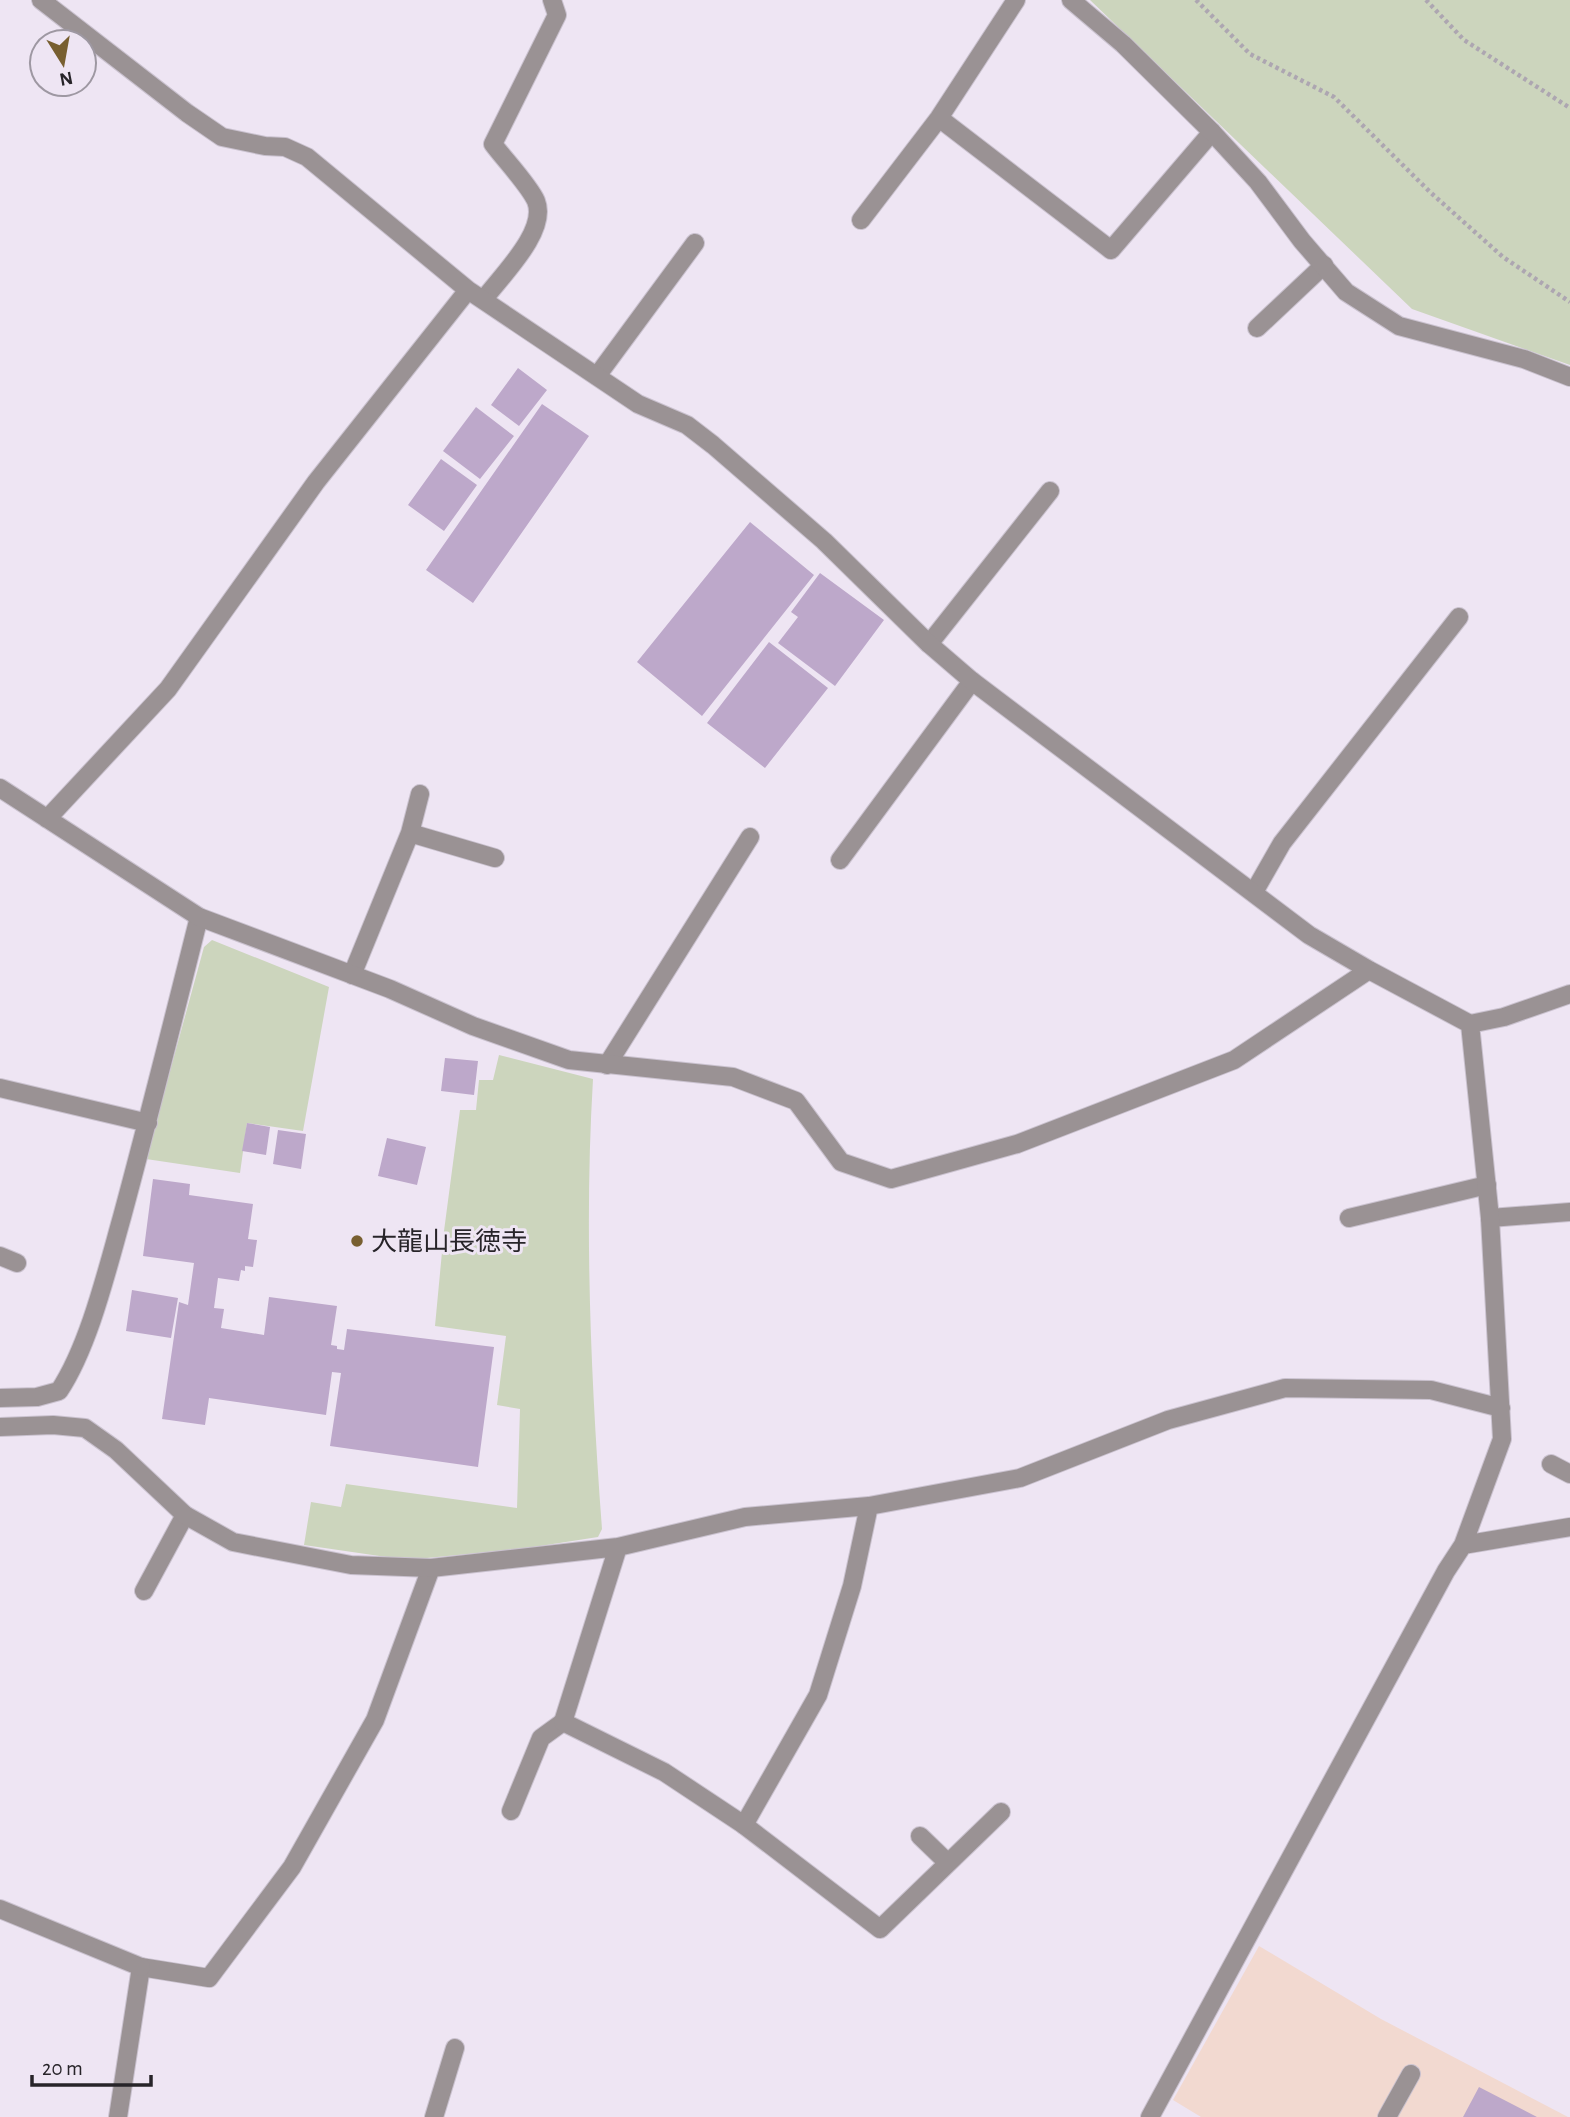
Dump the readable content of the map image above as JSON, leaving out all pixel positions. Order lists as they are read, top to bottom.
{
  "places": ["大龍山長徳寺"],
  "scale_bar": "20 m",
  "north": "bottom"
}
